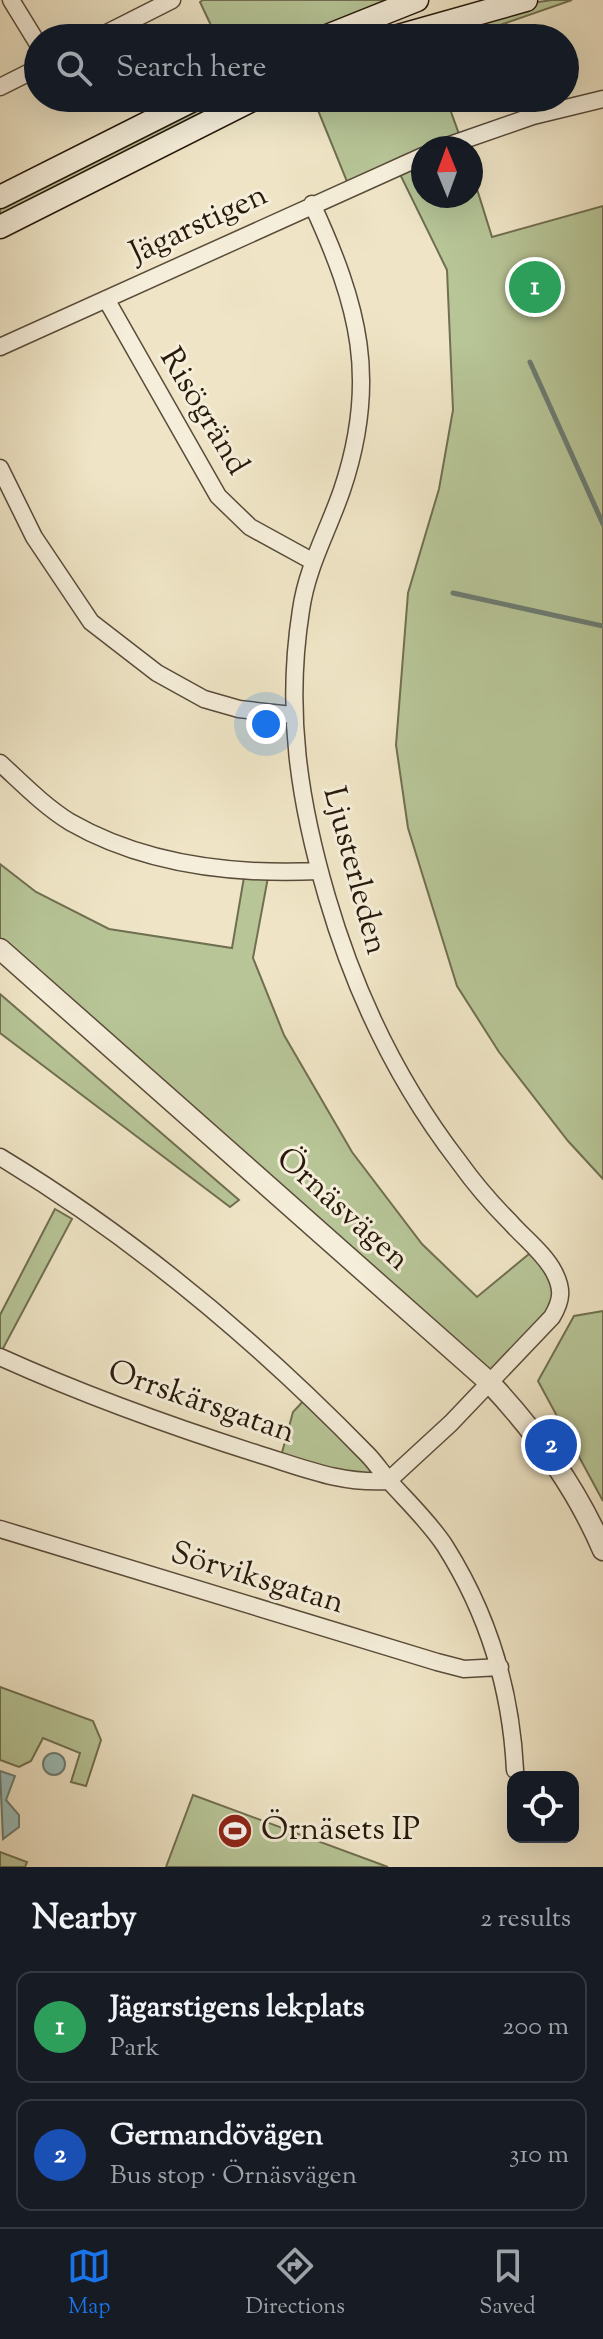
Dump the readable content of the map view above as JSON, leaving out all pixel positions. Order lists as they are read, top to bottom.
{
  "streets": {
    "street": [
      "Jägarstigen",
      "Risögränd",
      "Ljusterleden",
      "Örnäsvägen",
      "Orrskärsgatan",
      "Sörviksgatan"
    ]
  },
  "crossings": [
    ["Jägarstigen", "Risögränd"],
    ["Jägarstigen", "Ljusterleden"],
    ["Risögränd", "Ljusterleden"],
    ["Ljusterleden", "Örnäsvägen"],
    ["Ljusterleden", "Orrskärsgatan"]
  ],
  "places": {
    "sports": ["Örnäsets IP"]
  },
  "north": "top",
  "page": {
    "search": "Search here",
    "pins": ["1", "2"],
    "heading": ["Nearby", "2 results"],
    "list": [
      {
        "mark": "1",
        "name": "Jägarstigens lekplats",
        "note": "Park",
        "value": "200 m"
      },
      {
        "mark": "2",
        "name": "Germandövägen",
        "note": "Bus stop · Örnäsvägen",
        "value": "310 m"
      }
    ],
    "nav": ["Map", "Directions", "Saved"]
  }
}
